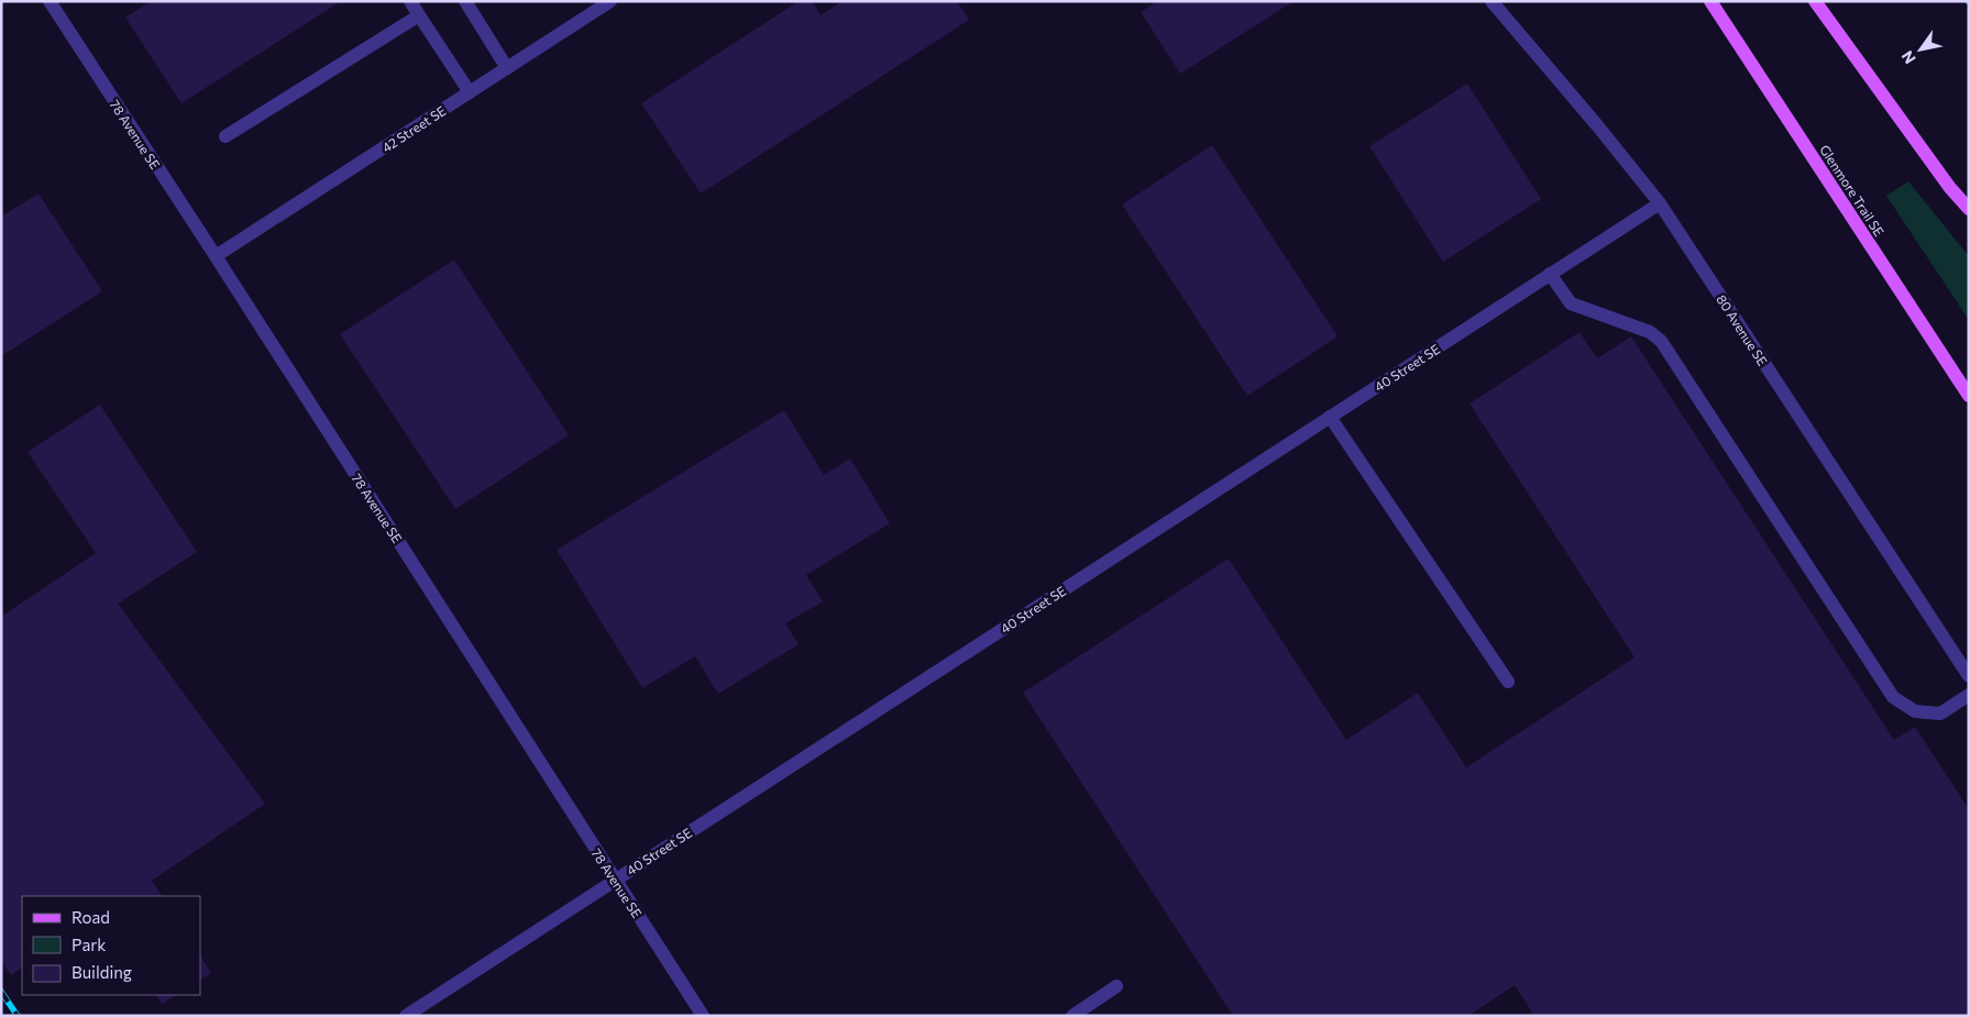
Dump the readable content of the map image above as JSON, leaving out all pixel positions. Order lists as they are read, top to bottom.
{
  "streets": {
    "main road": ["Glenmore Trail SE"],
    "street": [
      "42 Street SE",
      "78 Avenue SE",
      "80 Avenue SE",
      "40 Street SE"
    ]
  },
  "crossings": [
    ["42 Street SE", "78 Avenue SE"],
    ["78 Avenue SE", "40 Street SE"],
    ["80 Avenue SE", "40 Street SE"]
  ],
  "legend": ["Road", "Park", "Building"],
  "north": "bottom left"
}
